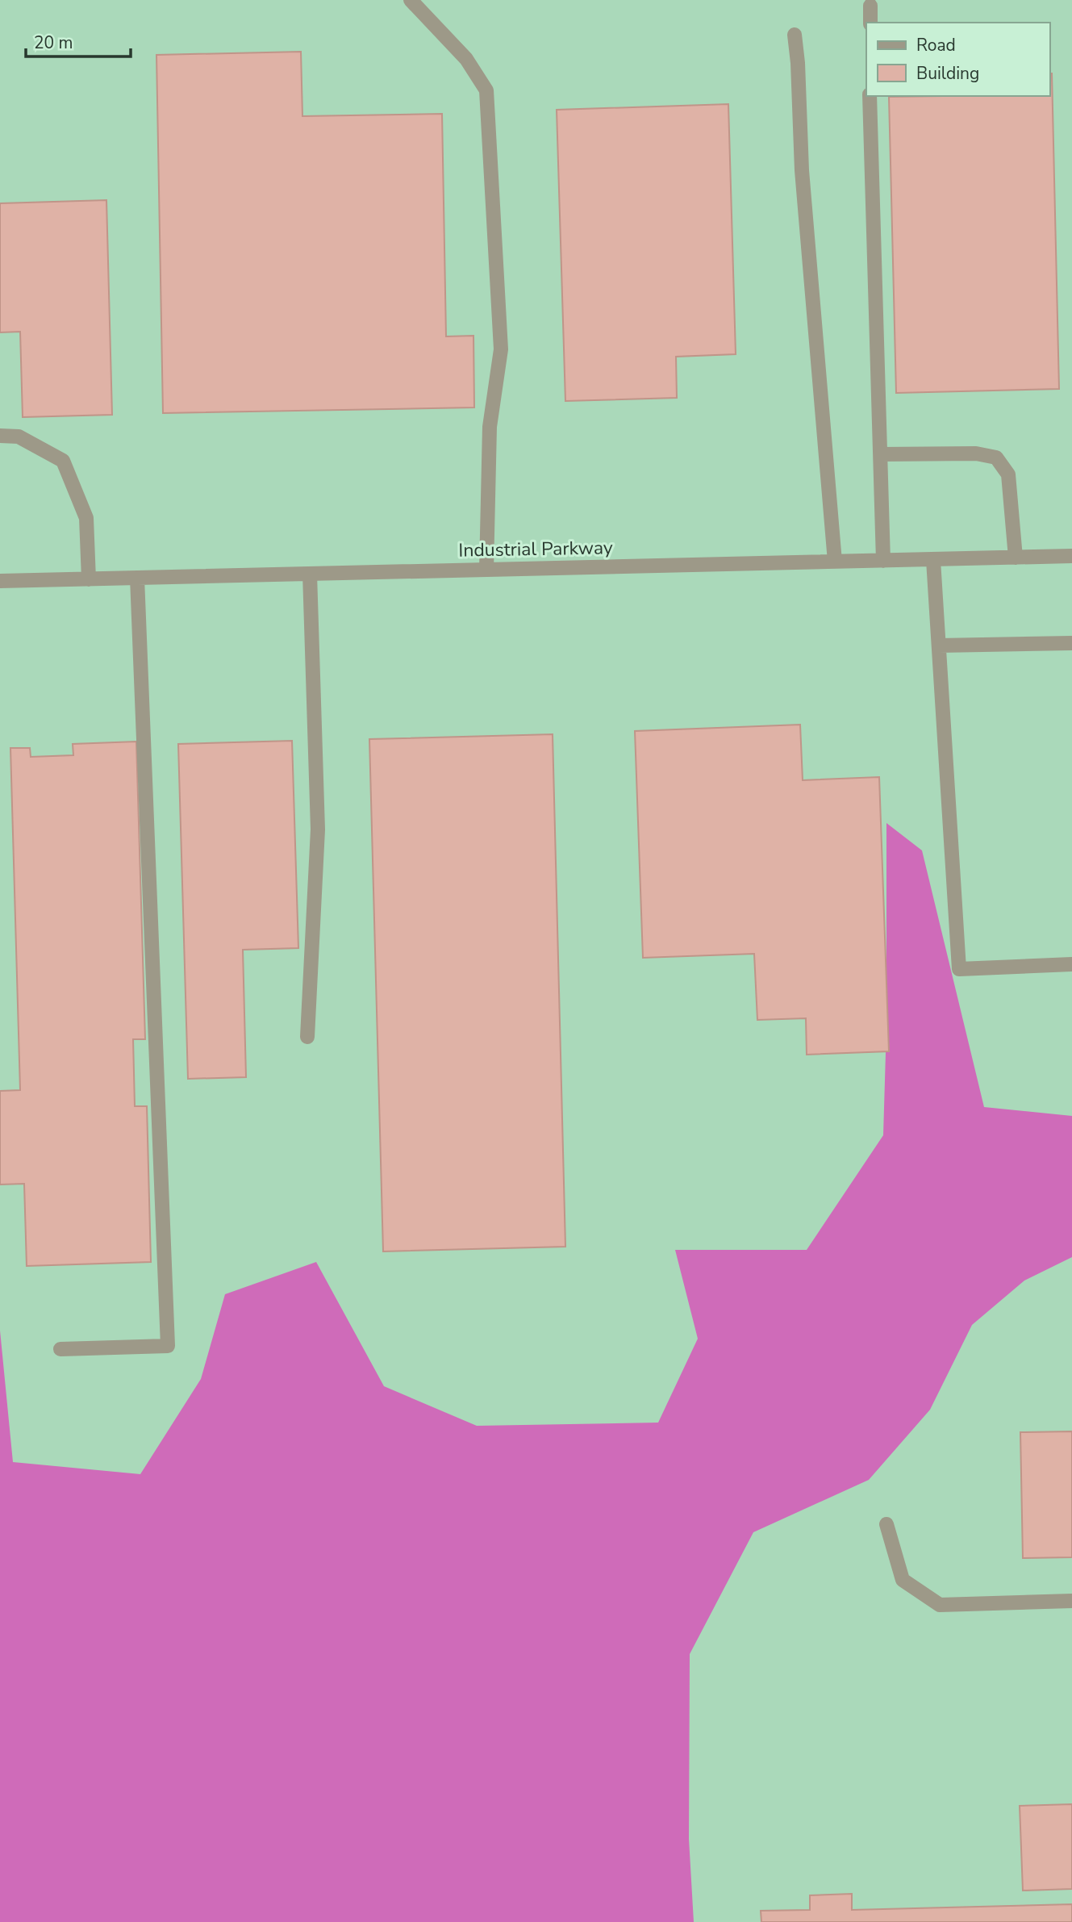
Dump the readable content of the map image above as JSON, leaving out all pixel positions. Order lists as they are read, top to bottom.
{
  "streets": {
    "street": ["Industrial Parkway"]
  },
  "legend": ["Road", "Building"],
  "scale_bar": "20 m"
}
